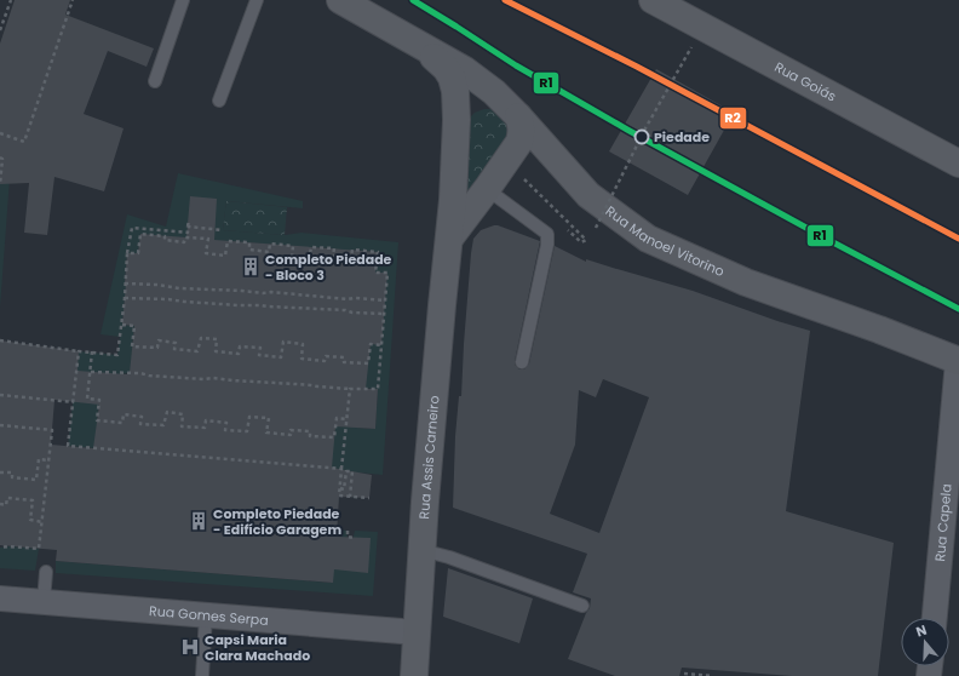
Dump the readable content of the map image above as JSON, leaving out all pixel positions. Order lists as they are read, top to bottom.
{
  "streets": {
    "main road": ["Rua Goiás", "Rua Manoel Vitorino", "Rua Assis Carneiro"],
    "street": ["Rua Capela", "Rua Gomes Serpa"]
  },
  "crossings": [
    ["Rua Manoel Vitorino", "Rua Assis Carneiro"],
    ["Rua Manoel Vitorino", "Rua Capela"],
    ["Rua Assis Carneiro", "Rua Gomes Serpa"]
  ],
  "places": {
    "other": ["Piedade"],
    "building": ["Completo Piedade - Bloco 3", "Completo Piedade - Edifício Garagem"],
    "hospital": ["Capsi Maria Clara Machado"]
  },
  "lines": ["transit line R1", "transit line R2"],
  "north": "top"
}
